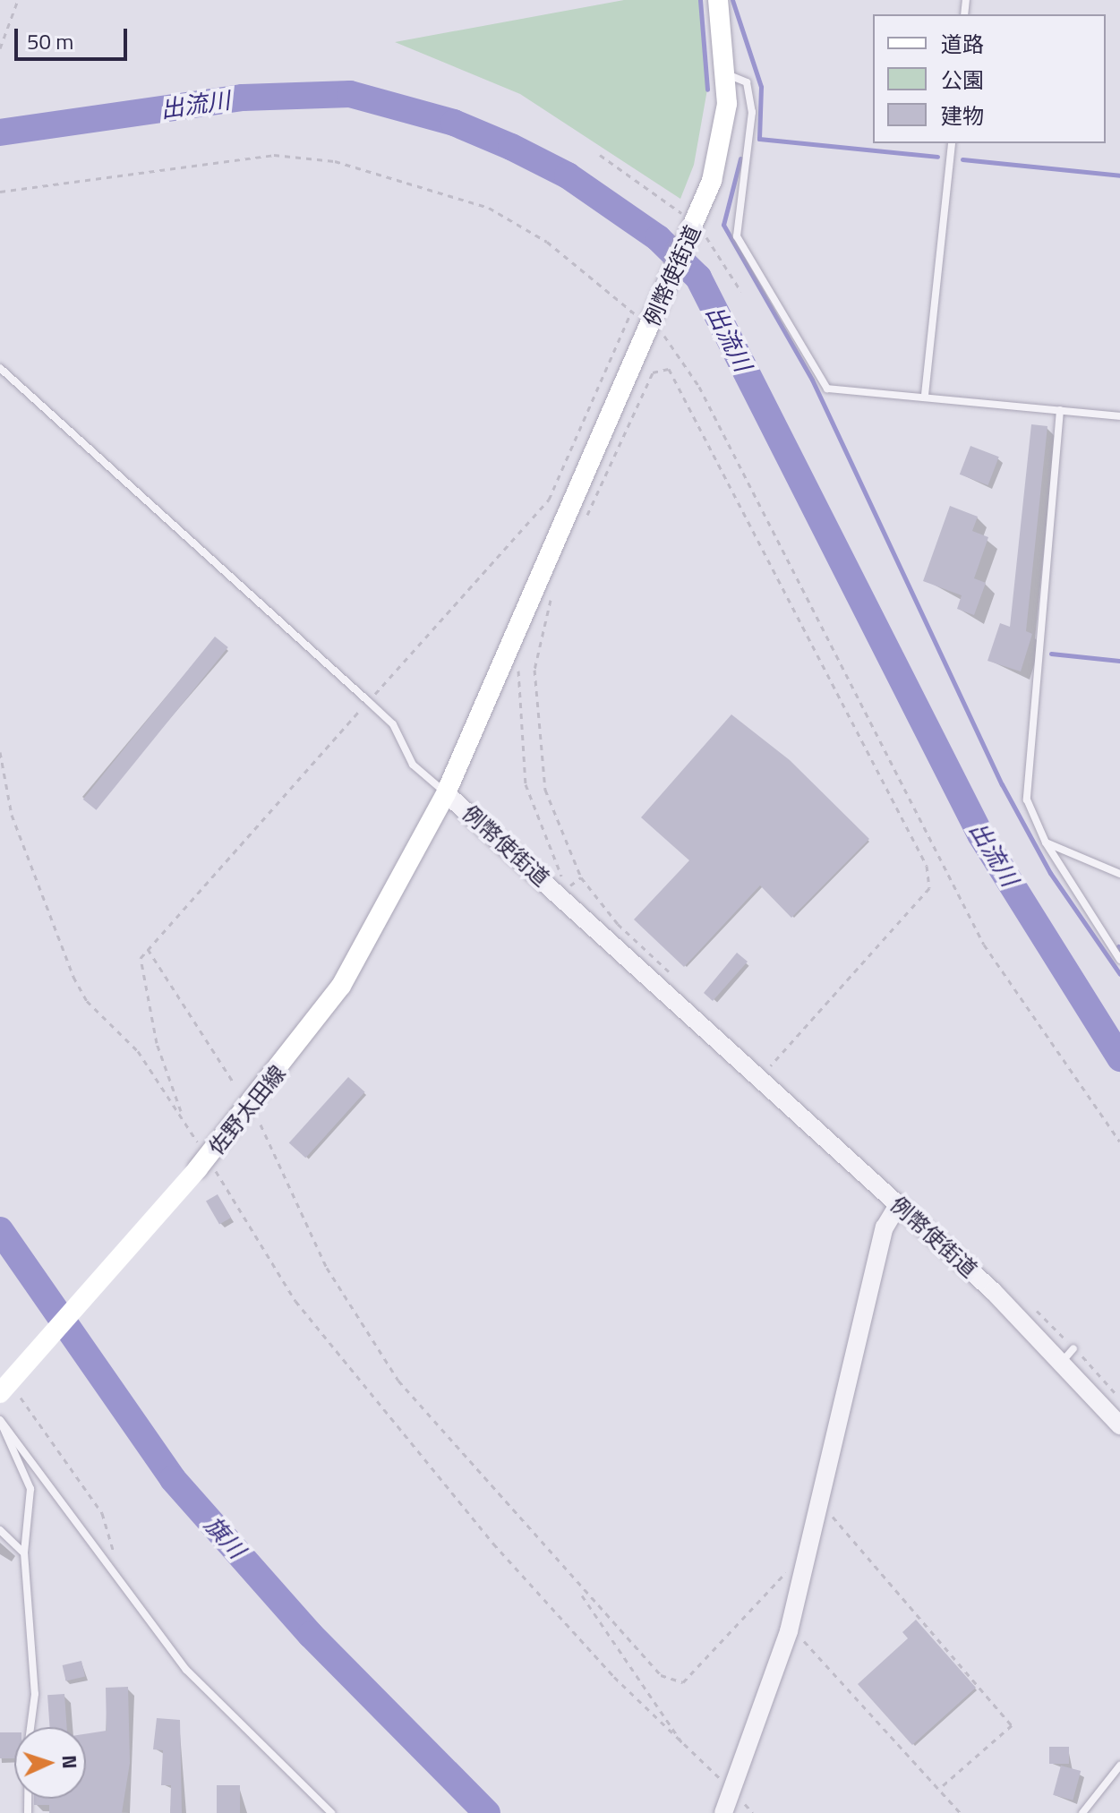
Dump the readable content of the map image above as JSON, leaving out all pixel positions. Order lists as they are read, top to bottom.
{
  "streets": {
    "main road": ["例幣使街道", "佐野太田線"]
  },
  "crossings": [
    ["例幣使街道", "佐野太田線"]
  ],
  "water": ["出流川", "旗川"],
  "legend": ["道路", "公園", "建物"],
  "scale_bar": "50 m",
  "north": "right"
}
